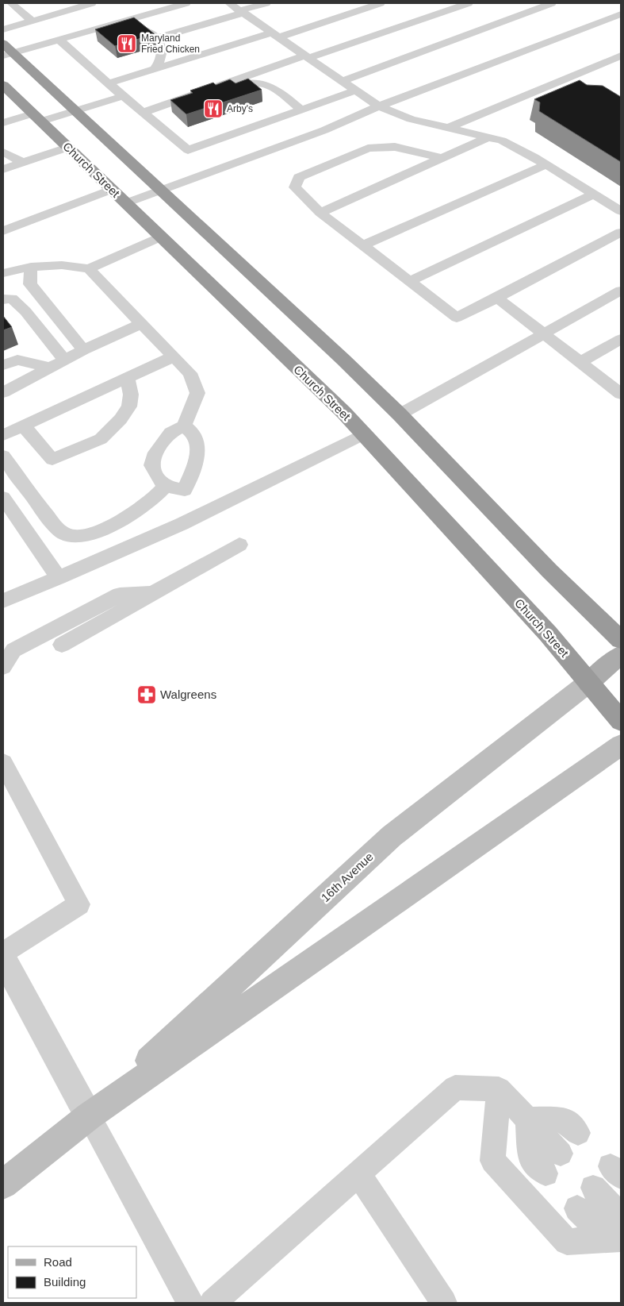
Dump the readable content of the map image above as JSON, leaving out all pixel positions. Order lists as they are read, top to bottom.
{
  "streets": {
    "highway": ["Church Street"],
    "main road": ["16th Avenue"]
  },
  "crossings": [
    ["Church Street", "16th Avenue"]
  ],
  "places": {
    "restaurant": ["Maryland Fried Chicken", "Arby's"],
    "pharmacy": ["Walgreens"]
  },
  "legend": ["Road", "Building"]
}
